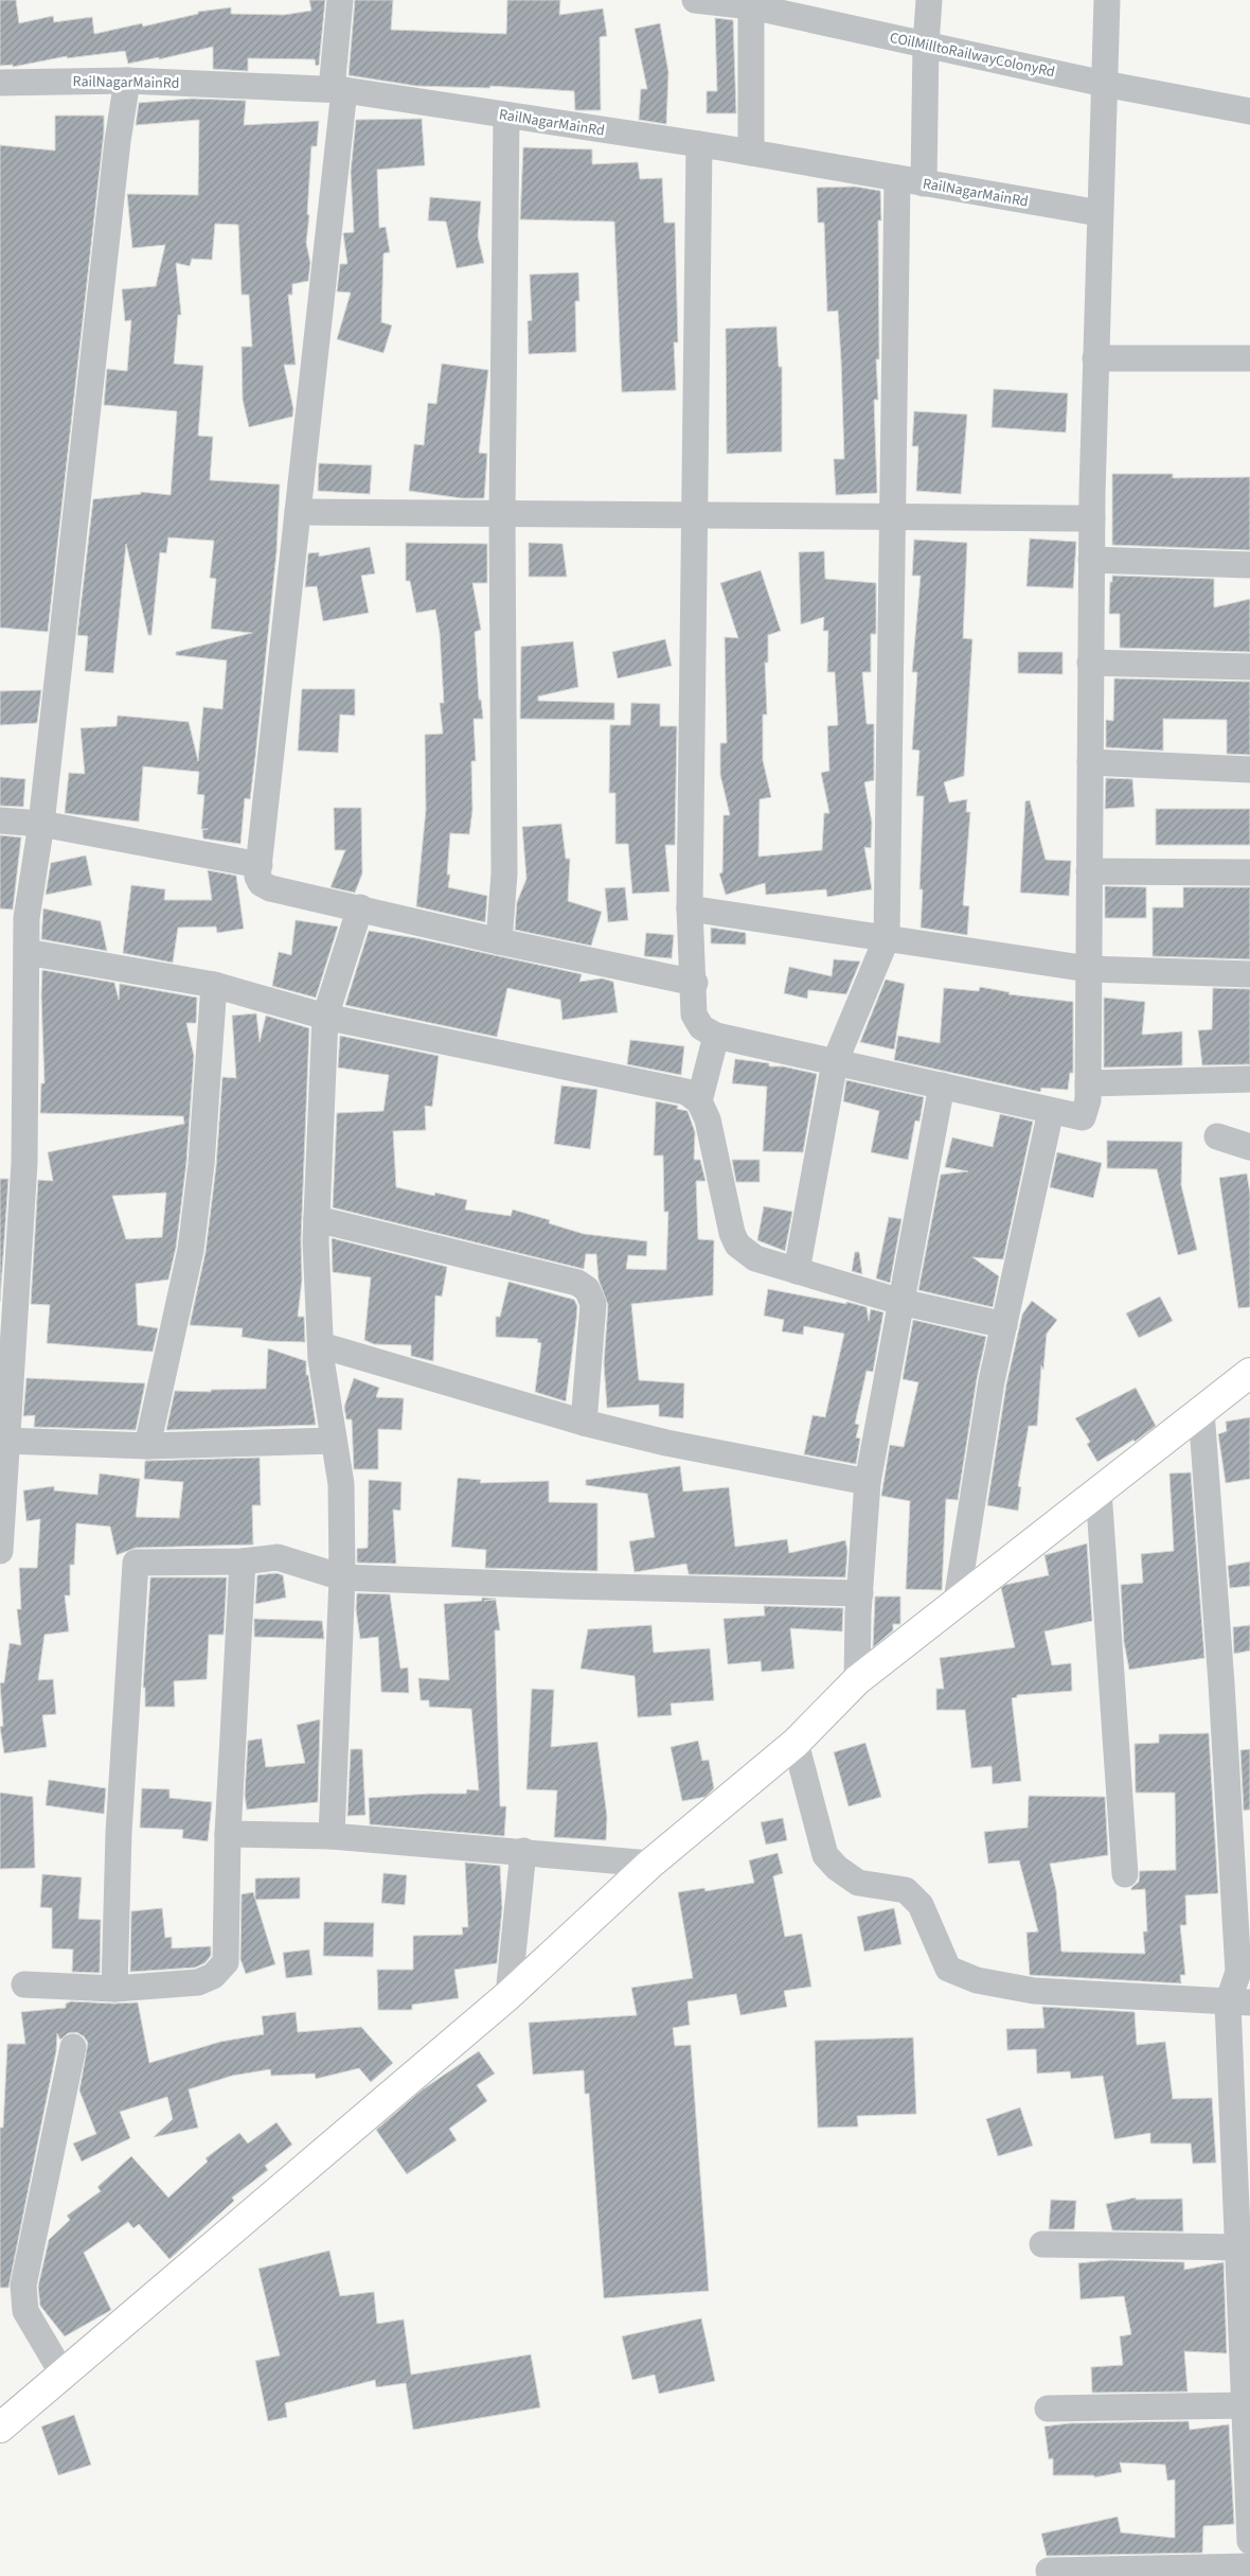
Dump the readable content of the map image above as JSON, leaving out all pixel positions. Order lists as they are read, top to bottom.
{
  "streets": {
    "street": ["COilMilltoRailwayColonyRd", "RailNagarMainRd"]
  }
}
